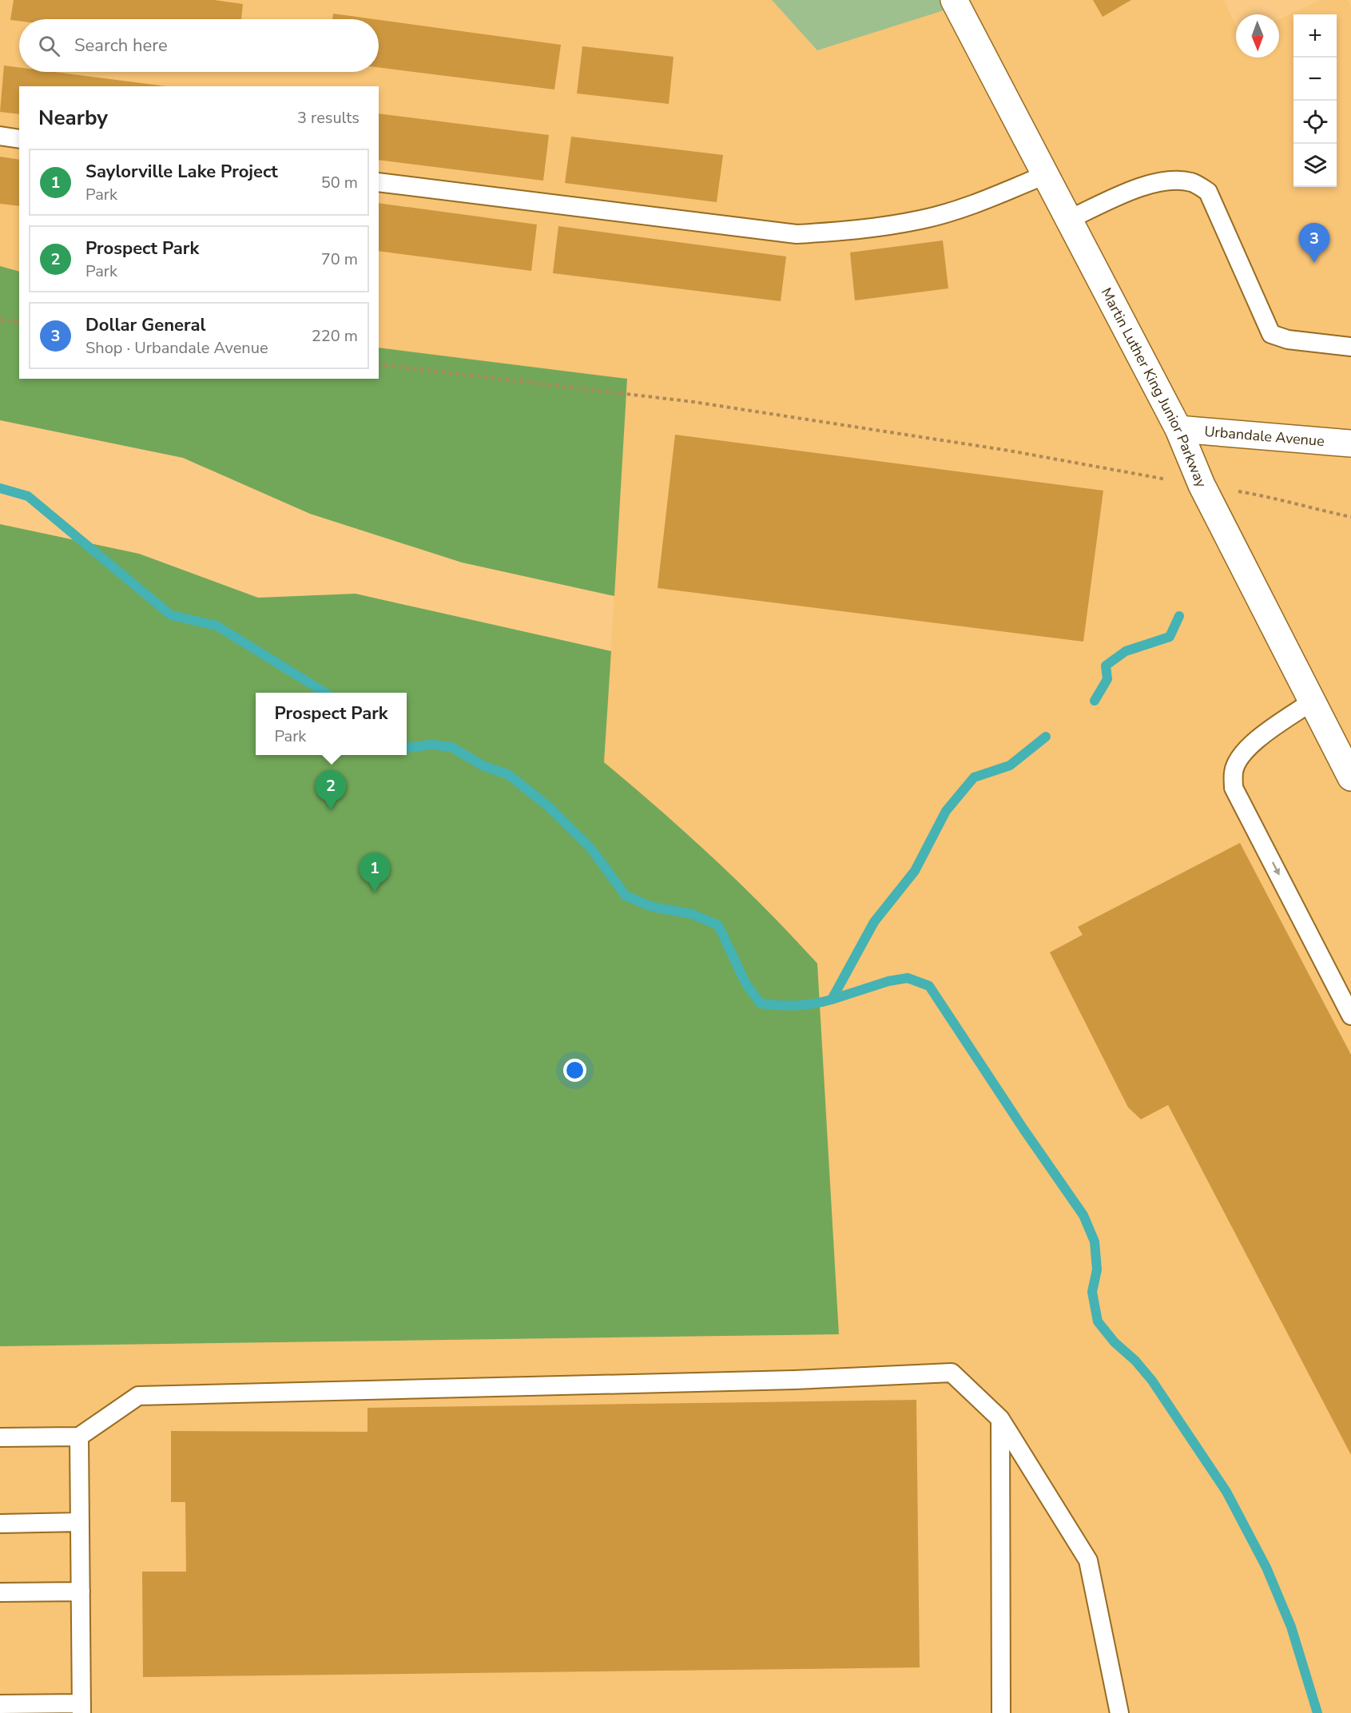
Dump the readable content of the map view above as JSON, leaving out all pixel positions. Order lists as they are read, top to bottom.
{
  "streets": {
    "main road": ["Martin Luther King Junior Parkway", "Urbandale Avenue"]
  },
  "crossings": [
    ["Martin Luther King Junior Parkway", "Urbandale Avenue"]
  ],
  "north": "bottom",
  "page": {
    "map_buttons": ["+", "−"],
    "search": "Search here",
    "heading": ["Nearby", "3 results"],
    "list": [
      {
        "mark": "1",
        "name": "Saylorville Lake Project",
        "note": "Park",
        "value": "50 m"
      },
      {
        "mark": "2",
        "name": "Prospect Park",
        "note": "Park",
        "value": "70 m"
      },
      {
        "mark": "3",
        "name": "Dollar General",
        "note": "Shop · Urbandale Avenue",
        "value": "220 m"
      }
    ],
    "pins": ["3", "2", "1"],
    "popup": ["Prospect Park", "Park"]
  }
}
